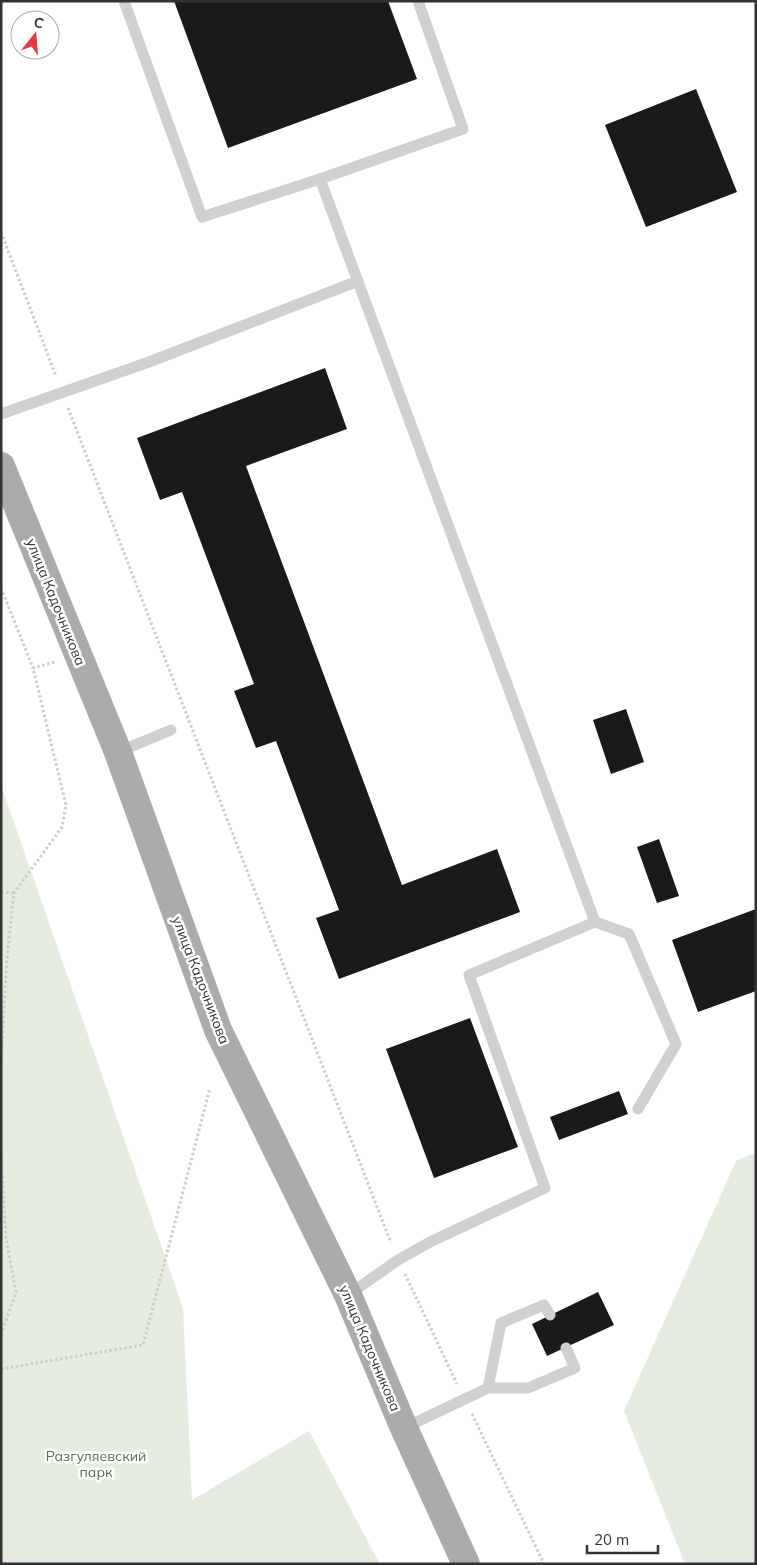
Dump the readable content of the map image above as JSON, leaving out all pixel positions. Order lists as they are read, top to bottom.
{
  "streets": {
    "main road": ["улица Кадочникова"]
  },
  "parks": ["Разгуляевский парк"],
  "scale_bar": "20 m",
  "north": "top"
}
